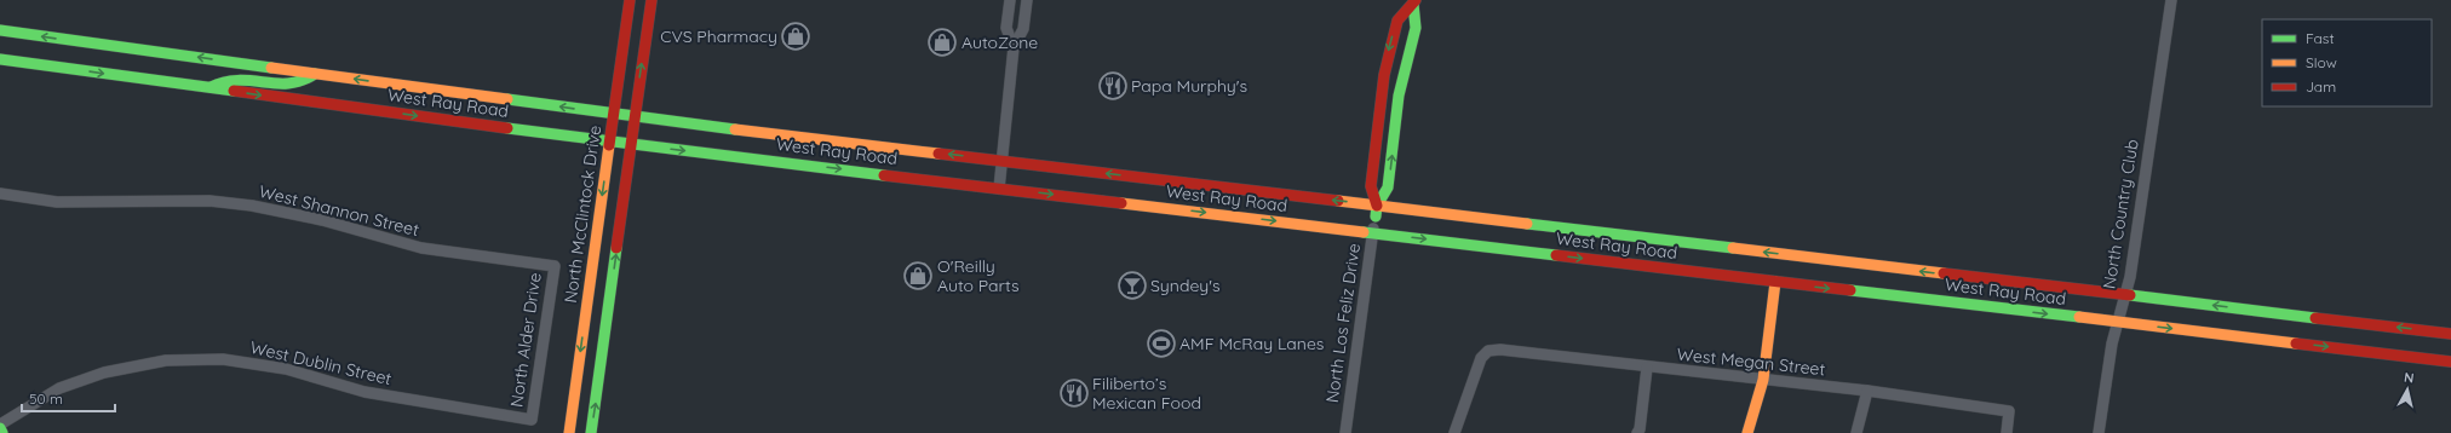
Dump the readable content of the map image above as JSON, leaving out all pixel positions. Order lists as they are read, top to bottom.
{
  "streets": {
    "main road": ["West Ray Road", "North McClintock Drive"],
    "street": [
      "West Shannon Street",
      "North Country Club",
      "North Los Feliz Drive",
      "North Alder Drive",
      "West Megan Street",
      "West Dublin Street"
    ]
  },
  "crossings": [
    ["West Ray Road", "North McClintock Drive"],
    ["West Ray Road", "North Country Club"],
    ["West Ray Road", "North Los Feliz Drive"],
    ["West Shannon Street", "North Alder Drive"],
    ["North Alder Drive", "West Dublin Street"]
  ],
  "places": {
    "shop": ["CVS Pharmacy", "AutoZone", "O'Reilly Auto Parts"],
    "restaurant": ["Papa Murphy's", "Filiberto’s Mexican Food"],
    "bar": ["Syndey's"],
    "sports": ["AMF McRay Lanes"]
  },
  "legend": ["Fast", "Slow", "Jam"],
  "scale_bar": "50 m",
  "north": "top"
}
